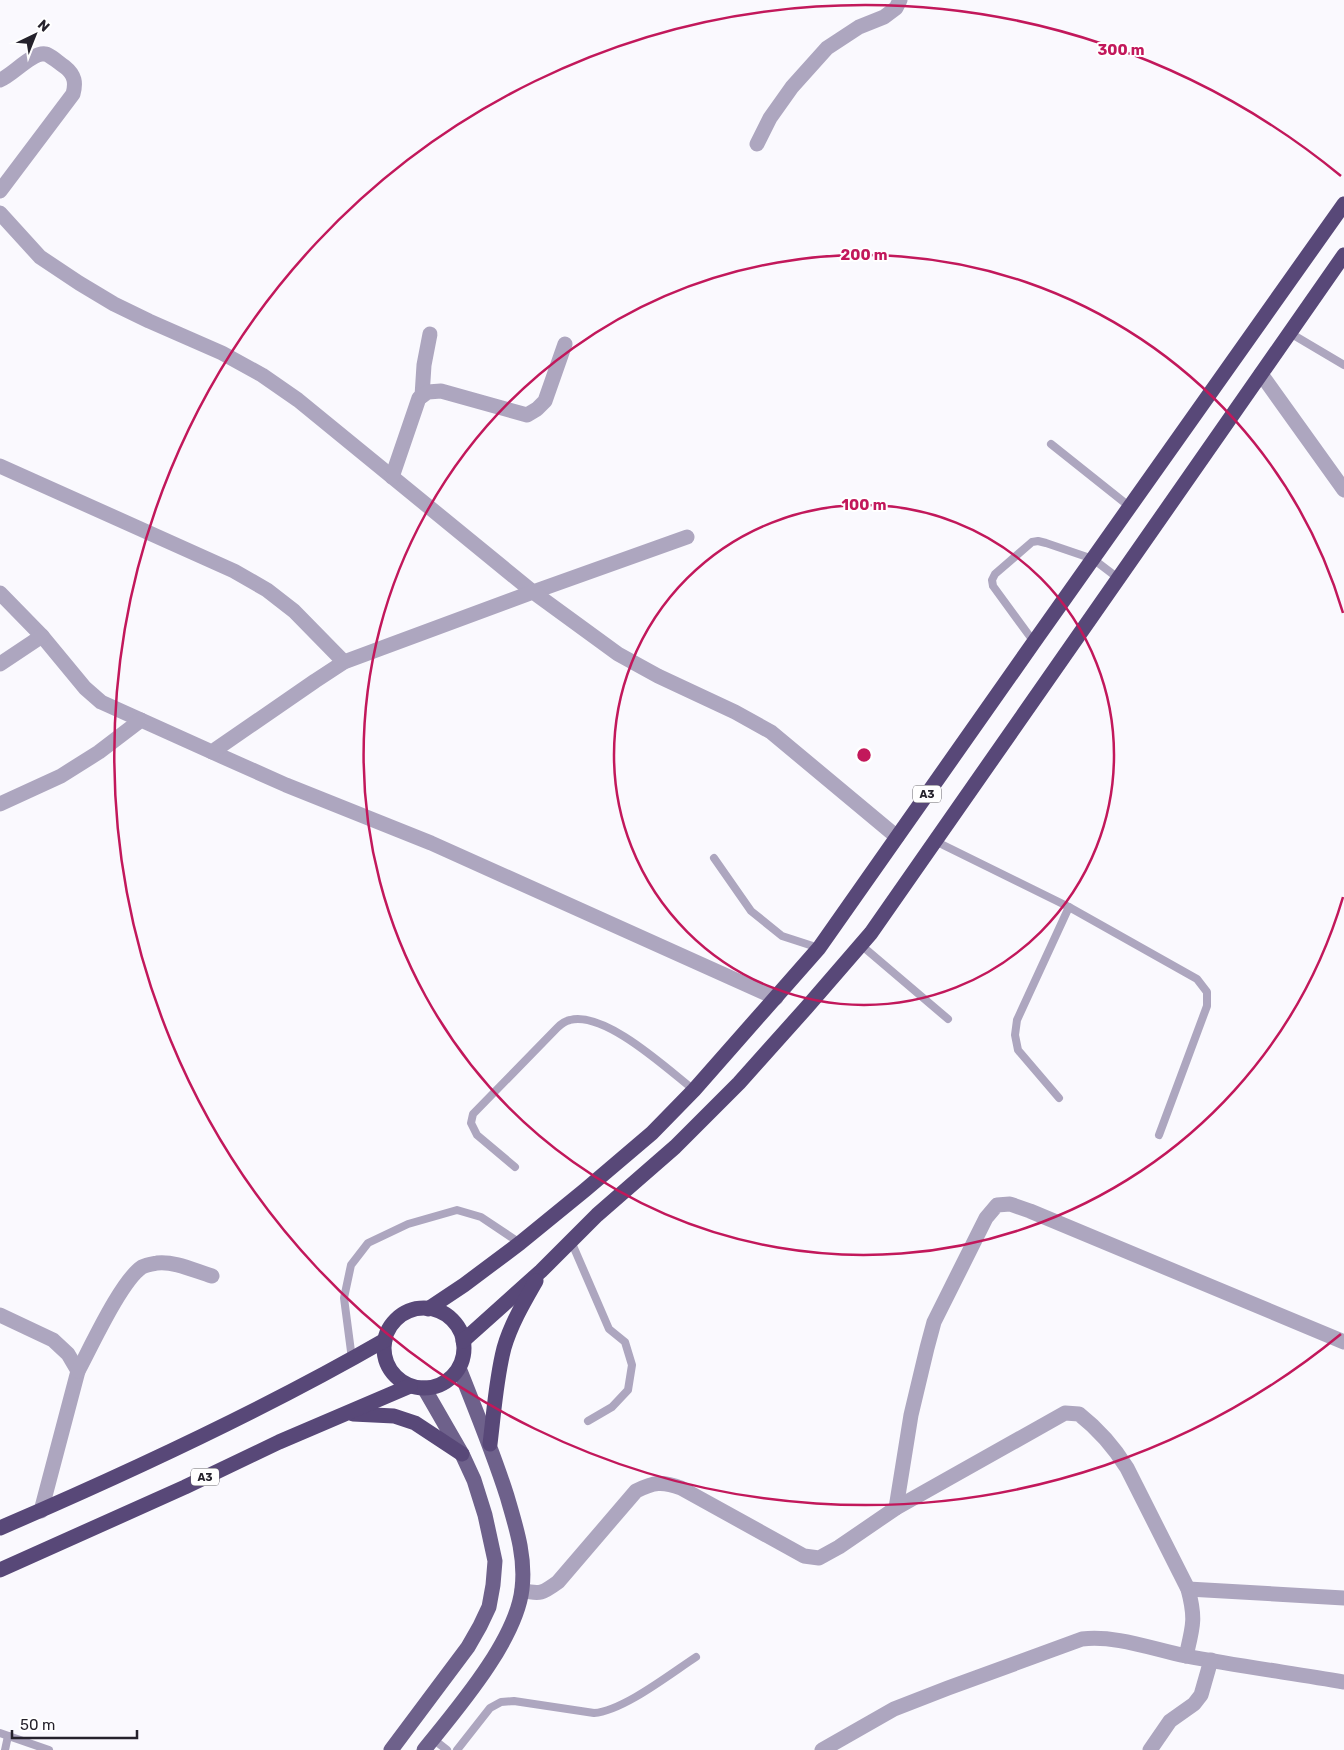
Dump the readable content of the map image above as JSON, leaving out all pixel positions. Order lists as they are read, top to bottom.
{
  "streets": {
    "highway": ["A3"]
  },
  "scale_bar": "50 m",
  "north": "top right",
  "rings": ["300 m", "200 m", "100 m"]
}
